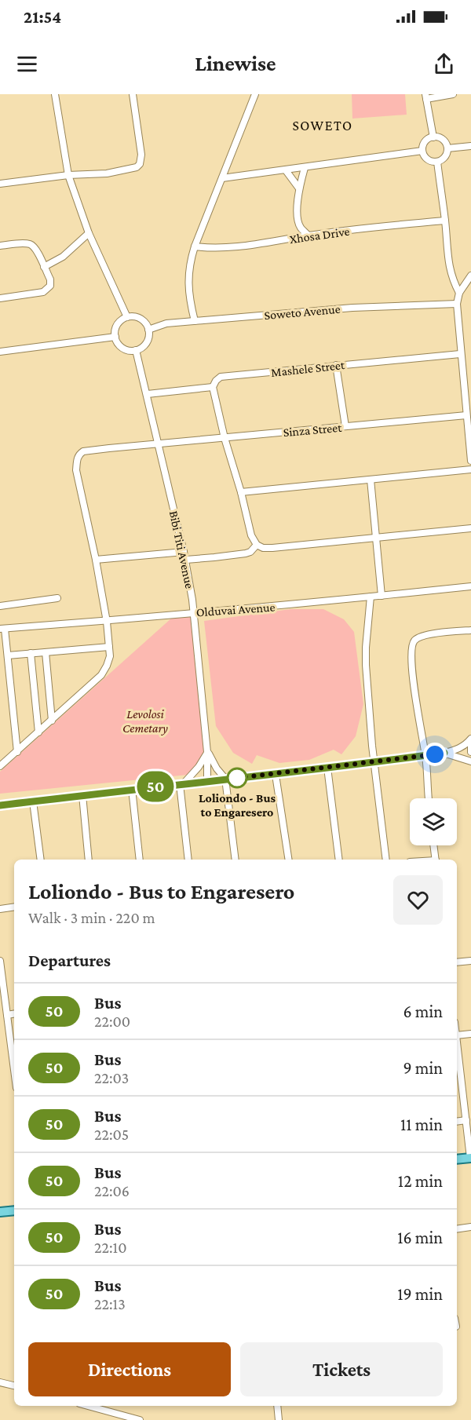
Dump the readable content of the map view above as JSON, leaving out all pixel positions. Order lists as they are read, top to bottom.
{
  "streets": {
    "street": [
      "Xhosa Drive",
      "Soweto Avenue",
      "Mashele Street",
      "Sinza Street",
      "Bibi Titi Avenue",
      "Olduvai Avenue"
    ]
  },
  "crossings": [
    ["Soweto Avenue", "Bibi Titi Avenue"],
    ["Sinza Street", "Bibi Titi Avenue"],
    ["Bibi Titi Avenue", "Olduvai Avenue"]
  ],
  "districts": ["SOWETO"],
  "parks": ["Levolosi Cemetary"],
  "places": ["Loliondo - Bus to Engaresero"],
  "lines": ["bus line 50"],
  "page": {
    "status": "21:54",
    "header": "Linewise",
    "on_map": "50",
    "heading": [
      ["Loliondo - Bus to Engaresero", "Walk · 3 min · 220 m"],
      "Departures"
    ],
    "list": [
      {
        "mark": "50",
        "name": "Bus",
        "note": "22:00",
        "value": "6 min"
      },
      {
        "mark": "50",
        "name": "Bus",
        "note": "22:03",
        "value": "9 min"
      },
      {
        "mark": "50",
        "name": "Bus",
        "note": "22:05",
        "value": "11 min"
      },
      {
        "mark": "50",
        "name": "Bus",
        "note": "22:06",
        "value": "12 min"
      },
      {
        "mark": "50",
        "name": "Bus",
        "note": "22:10",
        "value": "16 min"
      },
      {
        "mark": "50",
        "name": "Bus",
        "note": "22:13",
        "value": "19 min"
      }
    ],
    "buttons": ["Directions", "Tickets"]
  }
}
